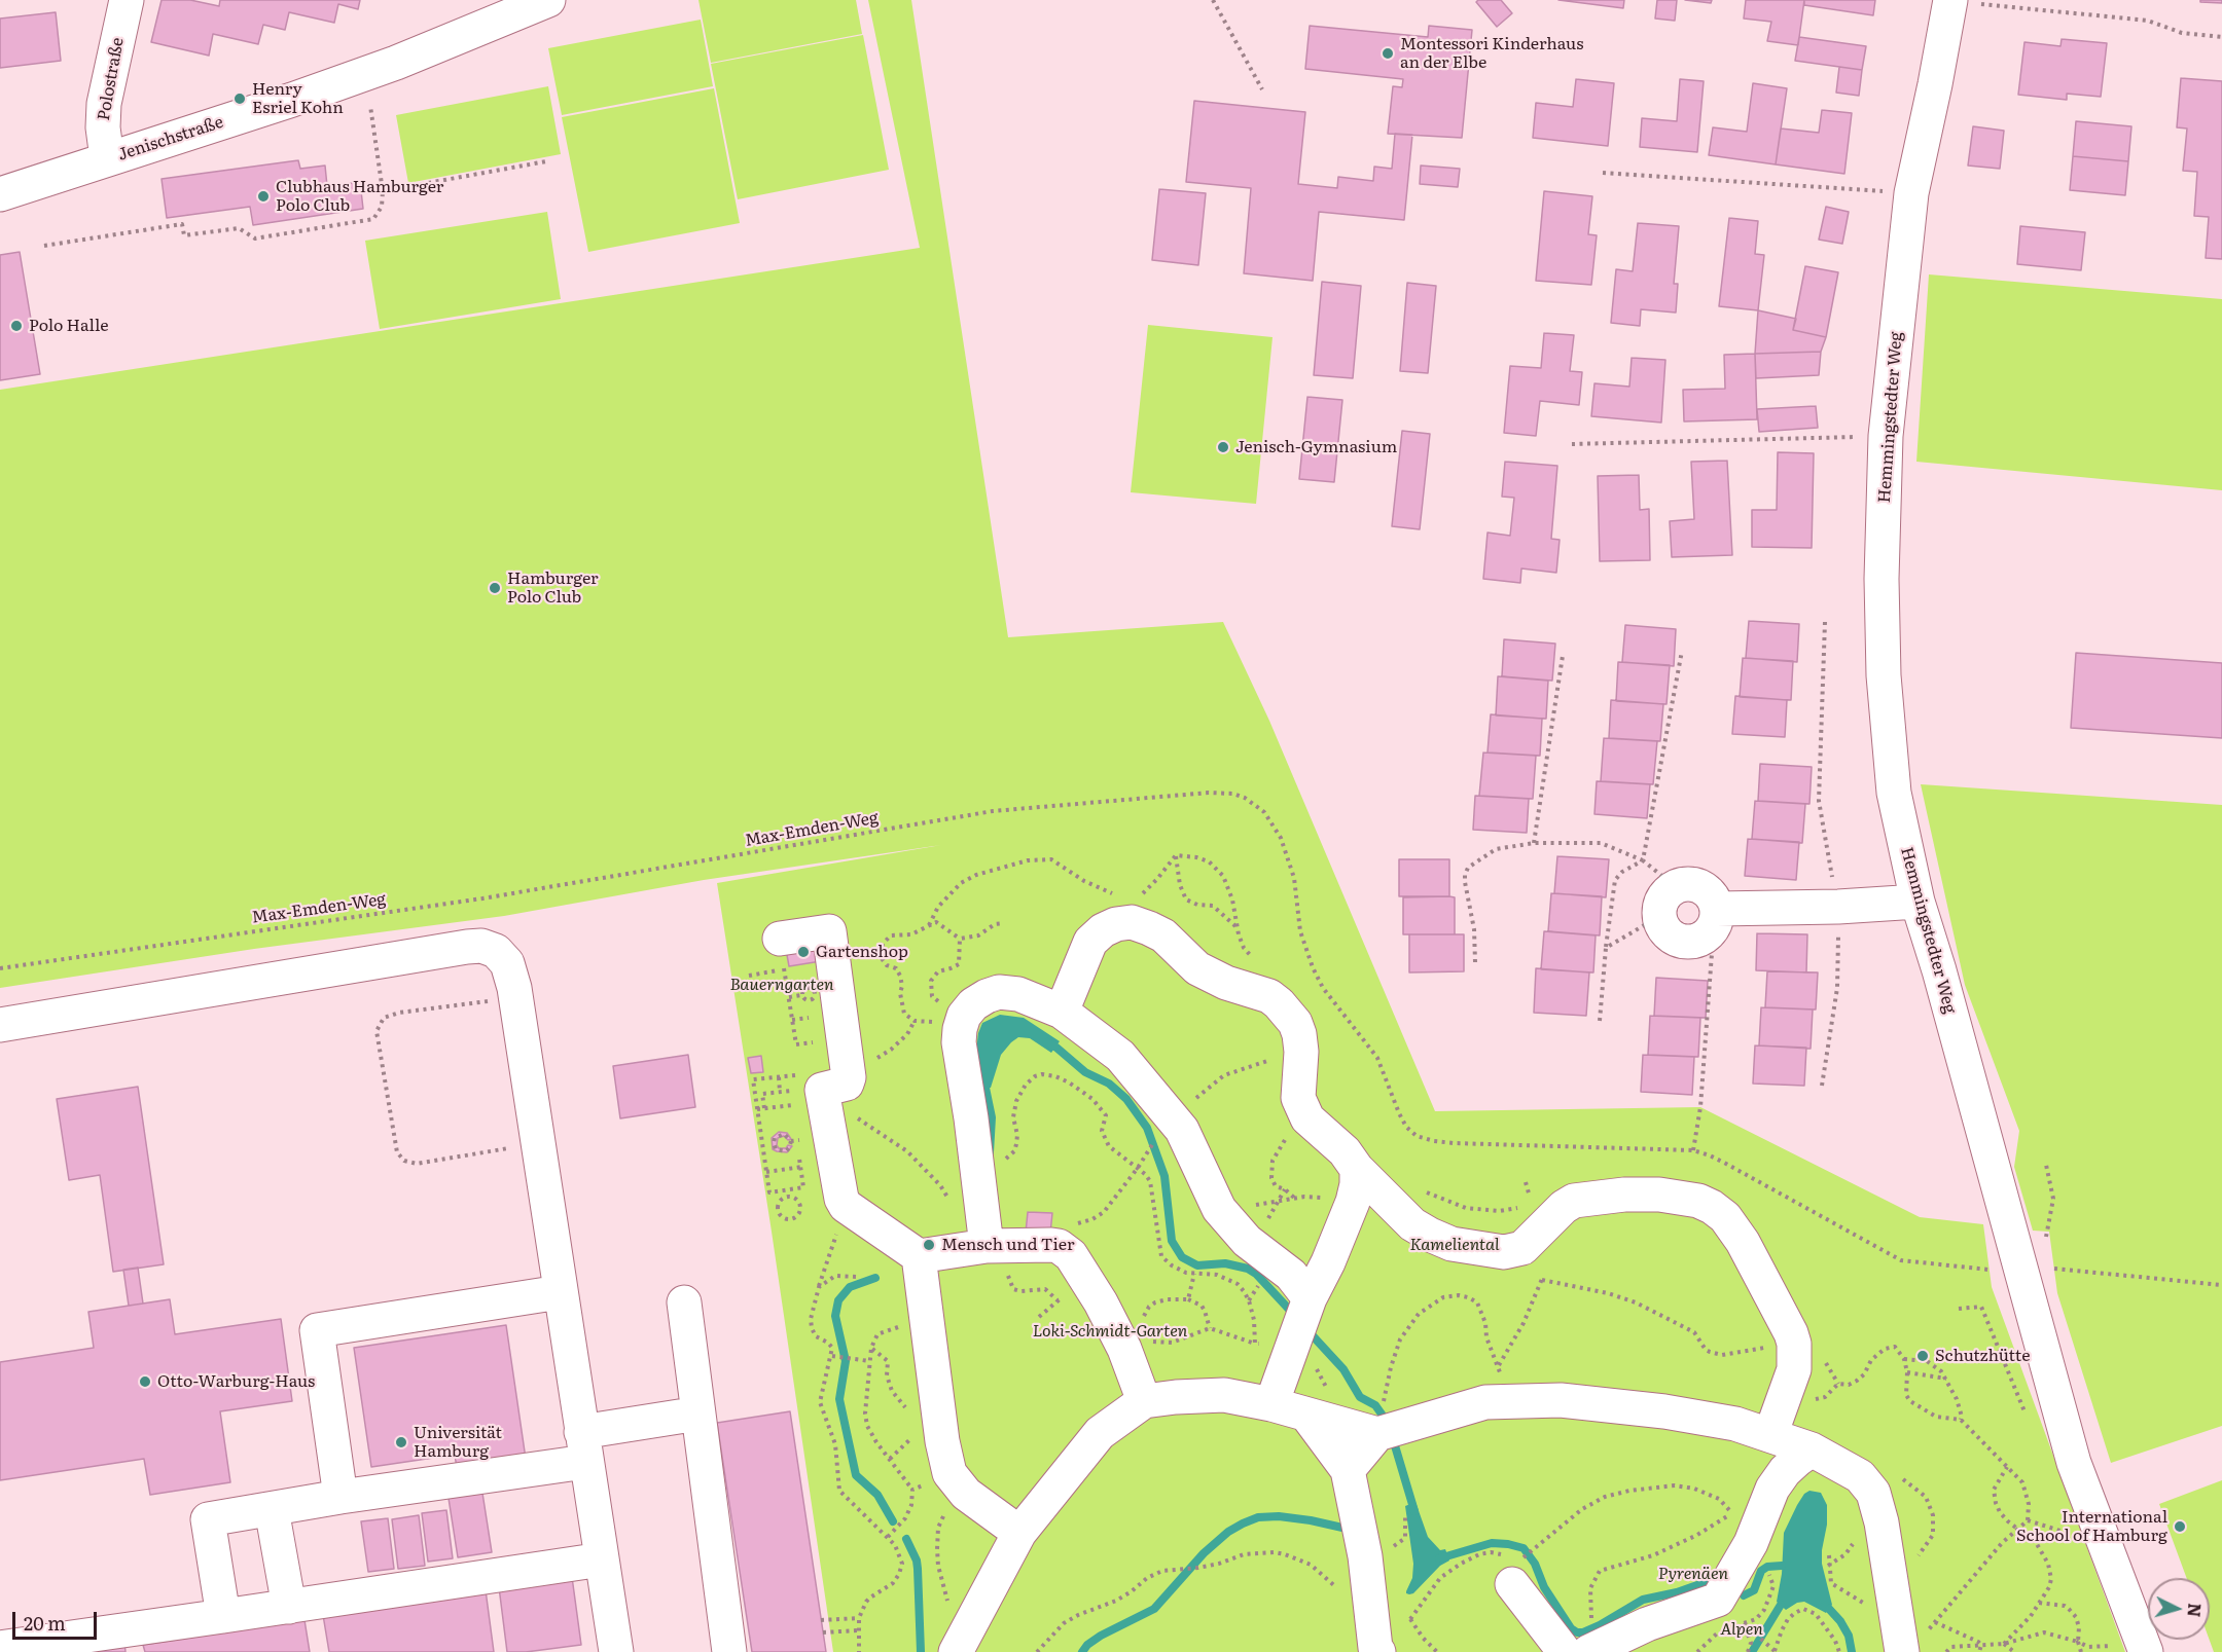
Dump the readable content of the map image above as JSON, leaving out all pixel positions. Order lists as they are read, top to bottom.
{
  "streets": {
    "street": ["Polostraße", "Jenischstraße", "Hemmingstedter Weg"],
    "path": ["Max-Emden-Weg"]
  },
  "crossings": [
    ["Polostraße", "Jenischstraße"]
  ],
  "parks": [
    "Bauerngarten",
    "Kameliental",
    "Loki-Schmidt-Garten",
    "Pyrenäen",
    "Alpen"
  ],
  "places": [
    "Montessori Kinderhaus an der Elbe",
    "Henry Esriel Kohn",
    "Clubhaus Hamburger Polo Club",
    "Polo Halle",
    "Jenisch-Gymnasium",
    "Hamburger Polo Club",
    "Gartenshop",
    "Mensch und Tier",
    "Schutzhütte",
    "Otto-Warburg-Haus",
    "Universität Hamburg",
    "International School of Hamburg"
  ],
  "scale_bar": "20 m",
  "north": "right"
}
